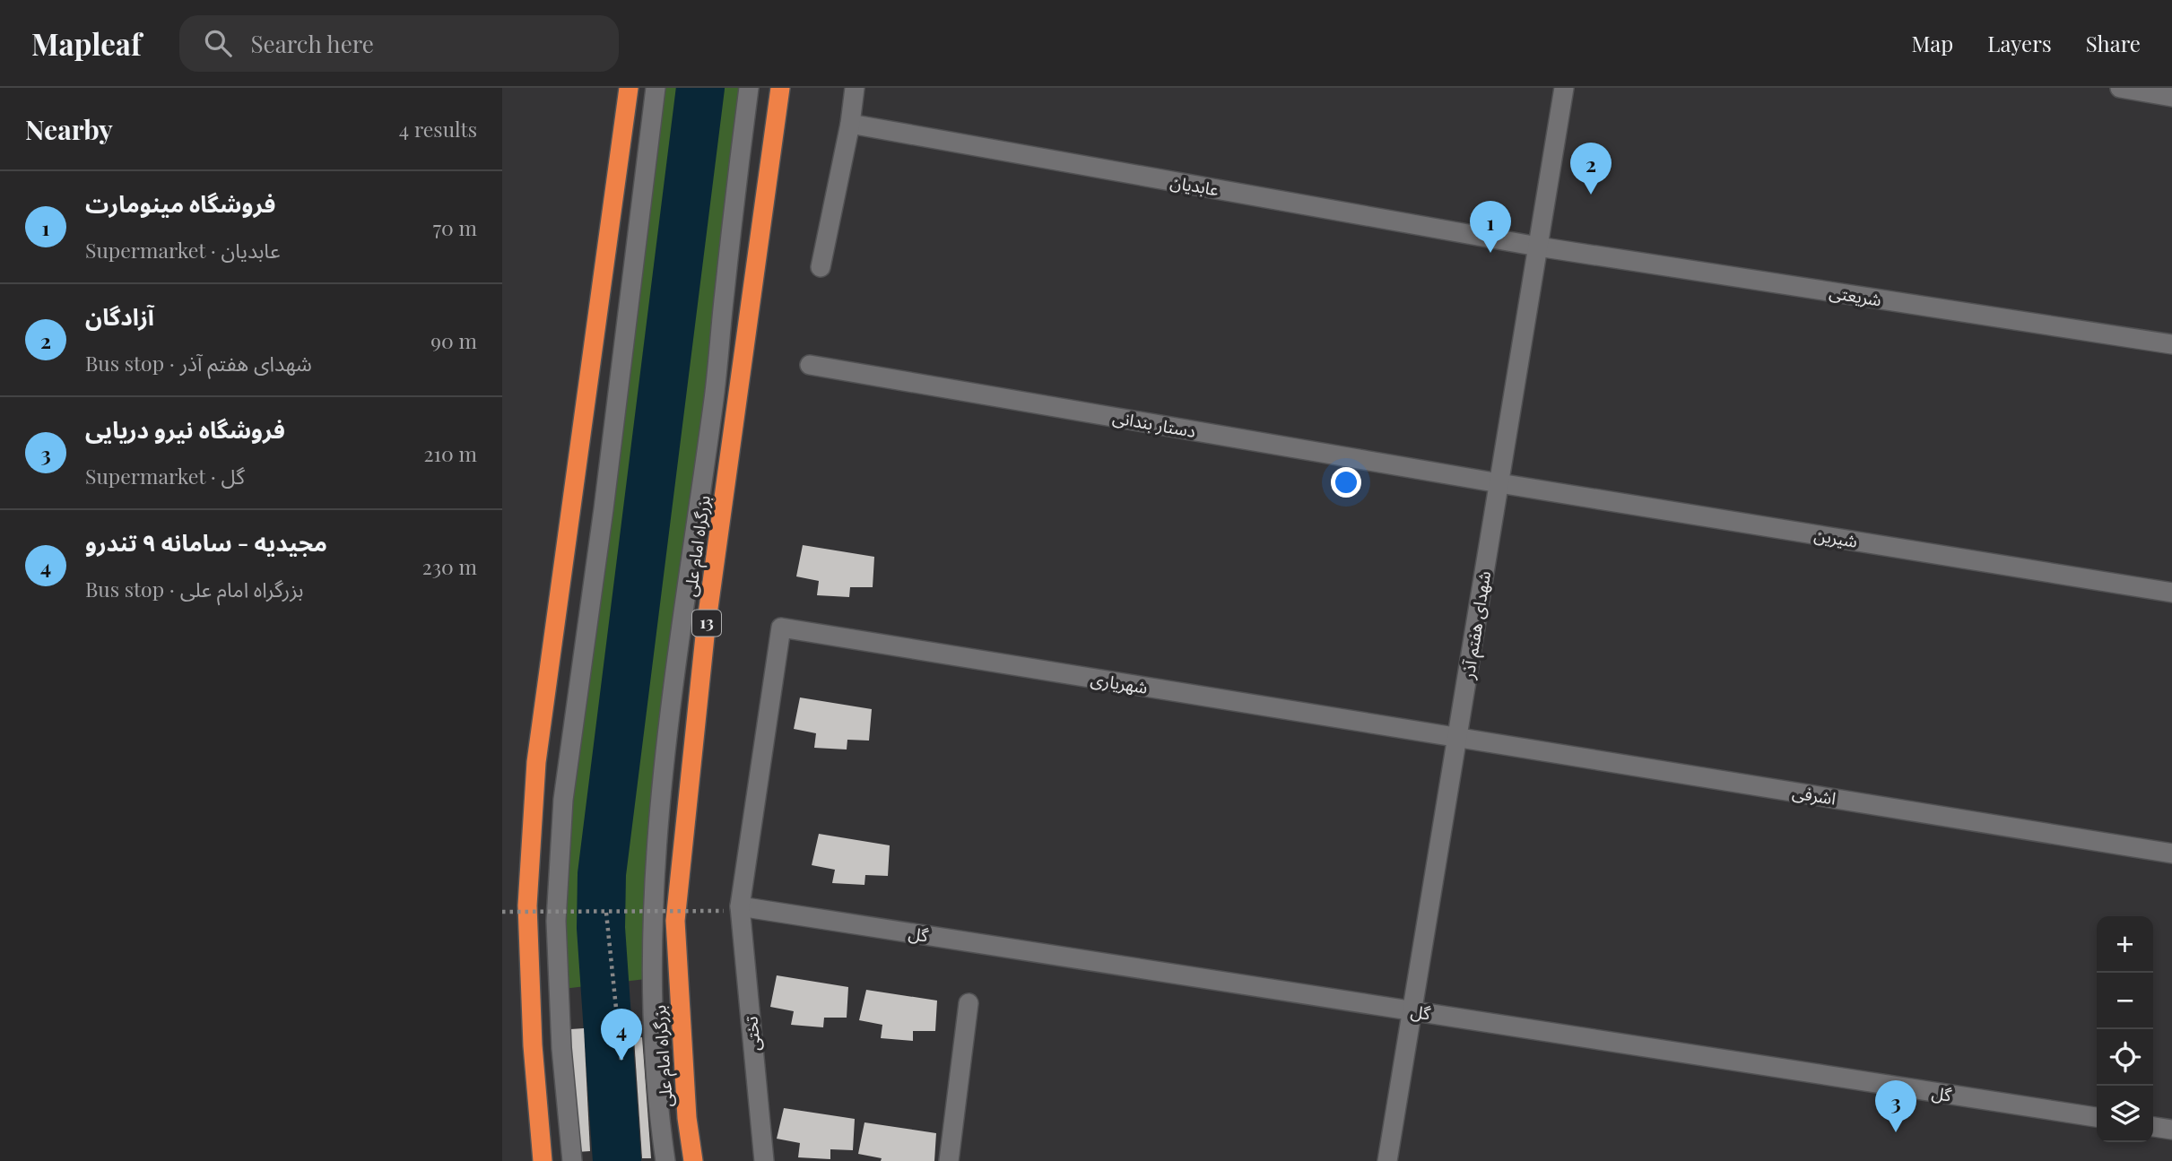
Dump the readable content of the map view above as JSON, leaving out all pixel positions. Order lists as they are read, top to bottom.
{
  "streets": {
    "highway": ["بزرگراه امام علی", "13"],
    "street": [
      "عابدیان",
      "شریعتی",
      "دستار بندانی",
      "شیرین",
      "شهدای هفتم آذر",
      "شهریاری",
      "اشرفی",
      "گل",
      "تختی"
    ]
  },
  "crossings": [
    ["عابدیان", "شریعتی"],
    ["عابدیان", "شهدای هفتم آذر"],
    ["شریعتی", "شهدای هفتم آذر"],
    ["دستار بندانی", "شیرین"],
    ["دستار بندانی", "شهدای هفتم آذر"],
    ["شیرین", "شهدای هفتم آذر"],
    ["شهدای هفتم آذر", "شهریاری"],
    ["شهدای هفتم آذر", "اشرفی"],
    ["شهدای هفتم آذر", "گل"],
    ["شهریاری", "اشرفی"],
    ["شهریاری", "تختی"],
    ["گل", "تختی"]
  ],
  "page": {
    "header": "Mapleaf",
    "search": "Search here",
    "nav": ["Map", "Layers", "Share"],
    "heading": ["Nearby", "4 results"],
    "pins": [
      "2",
      "1",
      "4",
      "3"
    ],
    "list": [
      {
        "mark": "1",
        "name": "فروشگاه مینومارت",
        "note": "Supermarket · عابدیان",
        "value": "70 m"
      },
      {
        "mark": "2",
        "name": "آزادگان",
        "note": "Bus stop · شهدای هفتم آذر",
        "value": "90 m"
      },
      {
        "mark": "3",
        "name": "فروشگاه نیرو دریایی",
        "note": "Supermarket · گل",
        "value": "210 m"
      },
      {
        "mark": "4",
        "name": "مجیدیه - سامانه ۹ تندرو",
        "note": "Bus stop · بزرگراه امام علی",
        "value": "230 m"
      }
    ],
    "map_buttons": ["+", "−"]
  }
}
